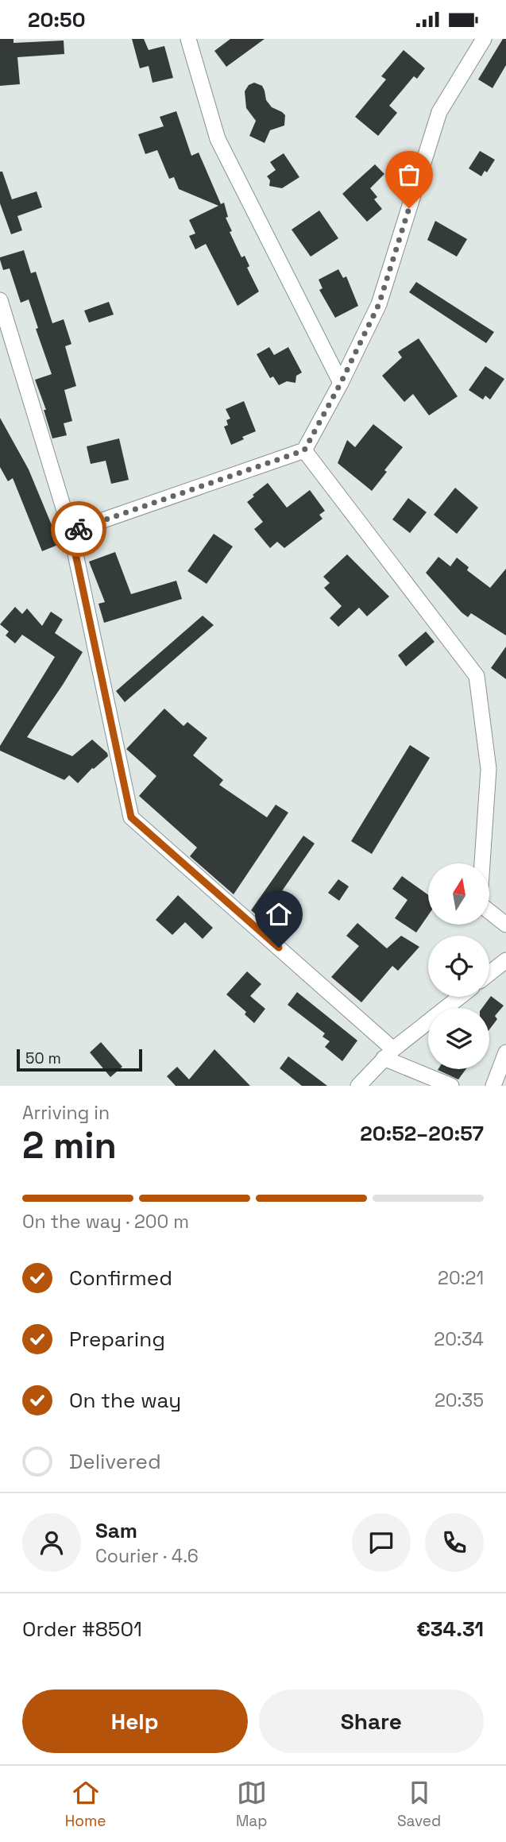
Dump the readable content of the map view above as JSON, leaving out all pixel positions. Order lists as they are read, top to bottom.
{
  "scale_bar": "50 m",
  "north": "top",
  "page": {
    "status": "20:50",
    "scale": "50 m",
    "heading": ["2 min", "Arriving in", "20:52–20:57"],
    "panel": [
      "Sam",
      "Courier · 4.6",
      "Order #8501",
      "€34.31"
    ],
    "bar": "On the way · 200 m",
    "list": [
      ["Confirmed", "20:21"],
      ["Preparing", "20:34"],
      ["On the way", "20:35"],
      "Delivered"
    ],
    "buttons": ["Help", "Share"],
    "tabs": ["Home", "Map", "Saved"]
  }
}
